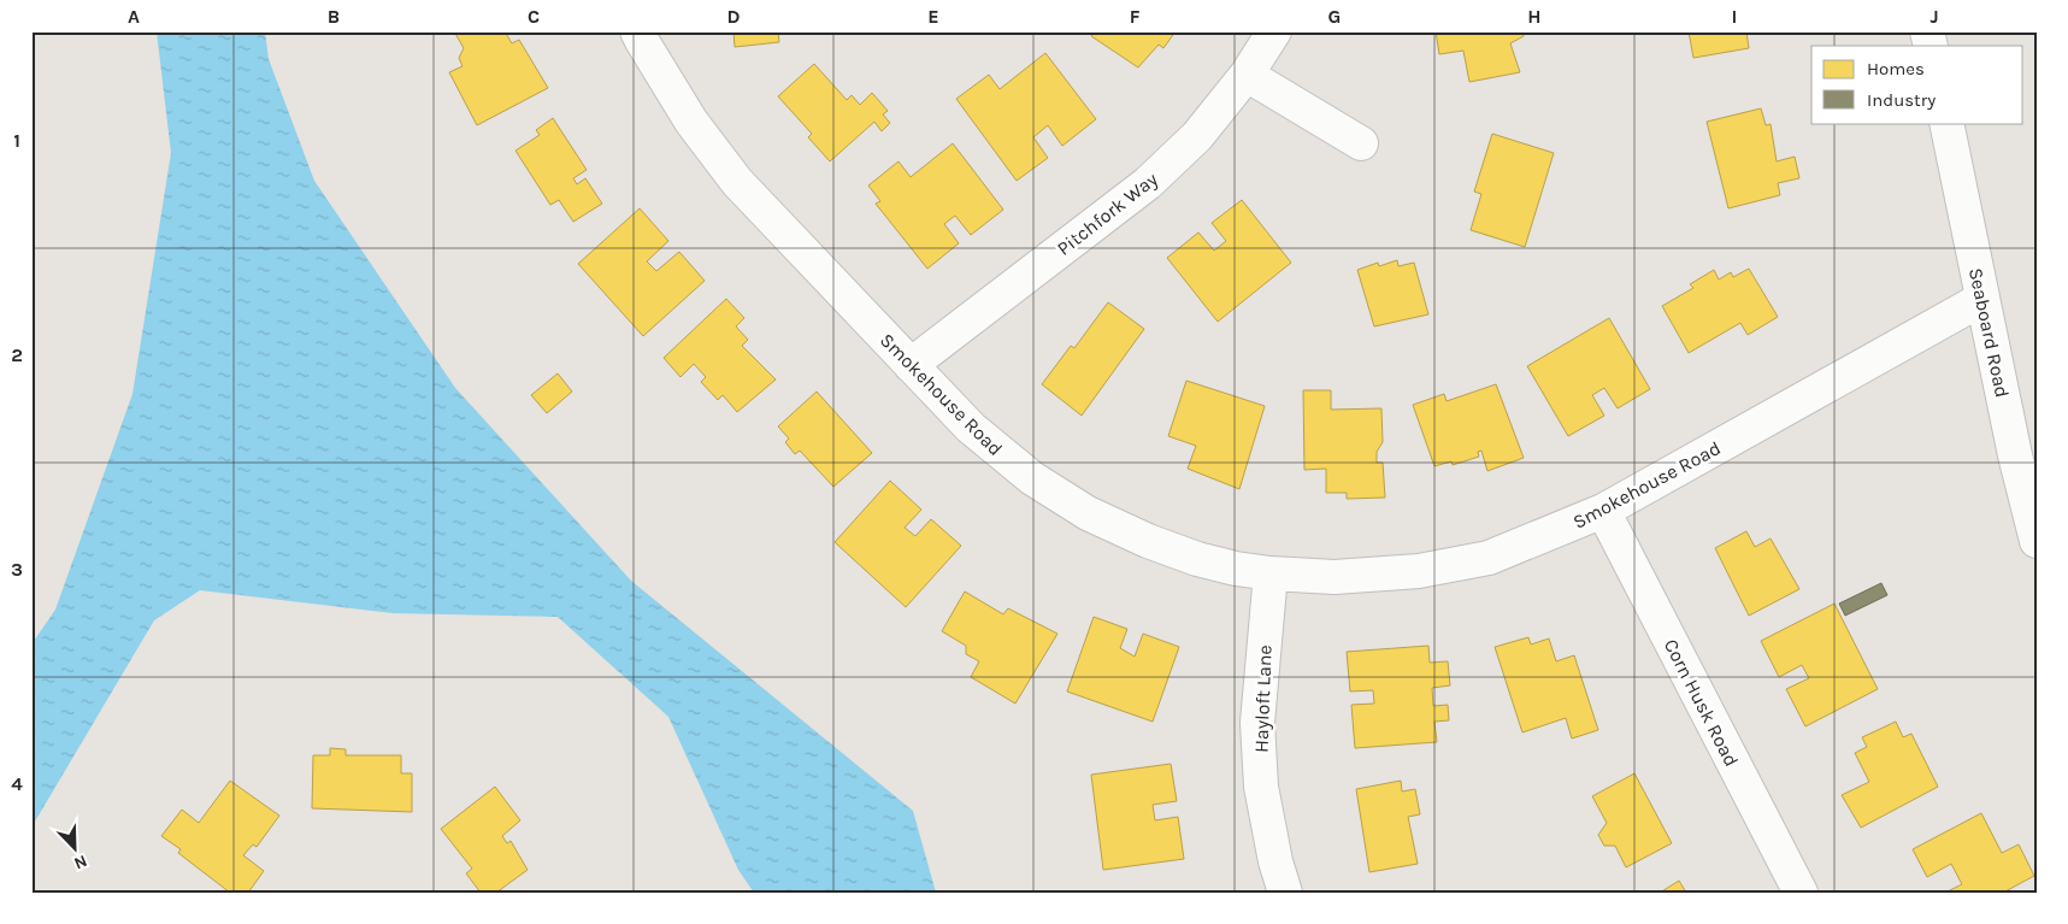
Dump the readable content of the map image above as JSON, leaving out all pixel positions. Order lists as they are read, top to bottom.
{
  "streets": {
    "street": [
      "Pitchfork Way",
      "Seaboard Road",
      "Smokehouse Road",
      "Hayloft Lane",
      "Corn Husk Road"
    ]
  },
  "crossings": [
    ["Pitchfork Way", "Smokehouse Road"],
    ["Seaboard Road", "Smokehouse Road"],
    ["Smokehouse Road", "Hayloft Lane"],
    ["Smokehouse Road", "Corn Husk Road"]
  ],
  "legend": ["Homes", "Industry"],
  "north": "bottom right",
  "grid": {
    "columns": [
      "A",
      "B",
      "C",
      "D",
      "E",
      "F",
      "G",
      "H",
      "I",
      "J"
    ],
    "rows": [
      "1",
      "2",
      "3",
      "4"
    ]
  }
}
